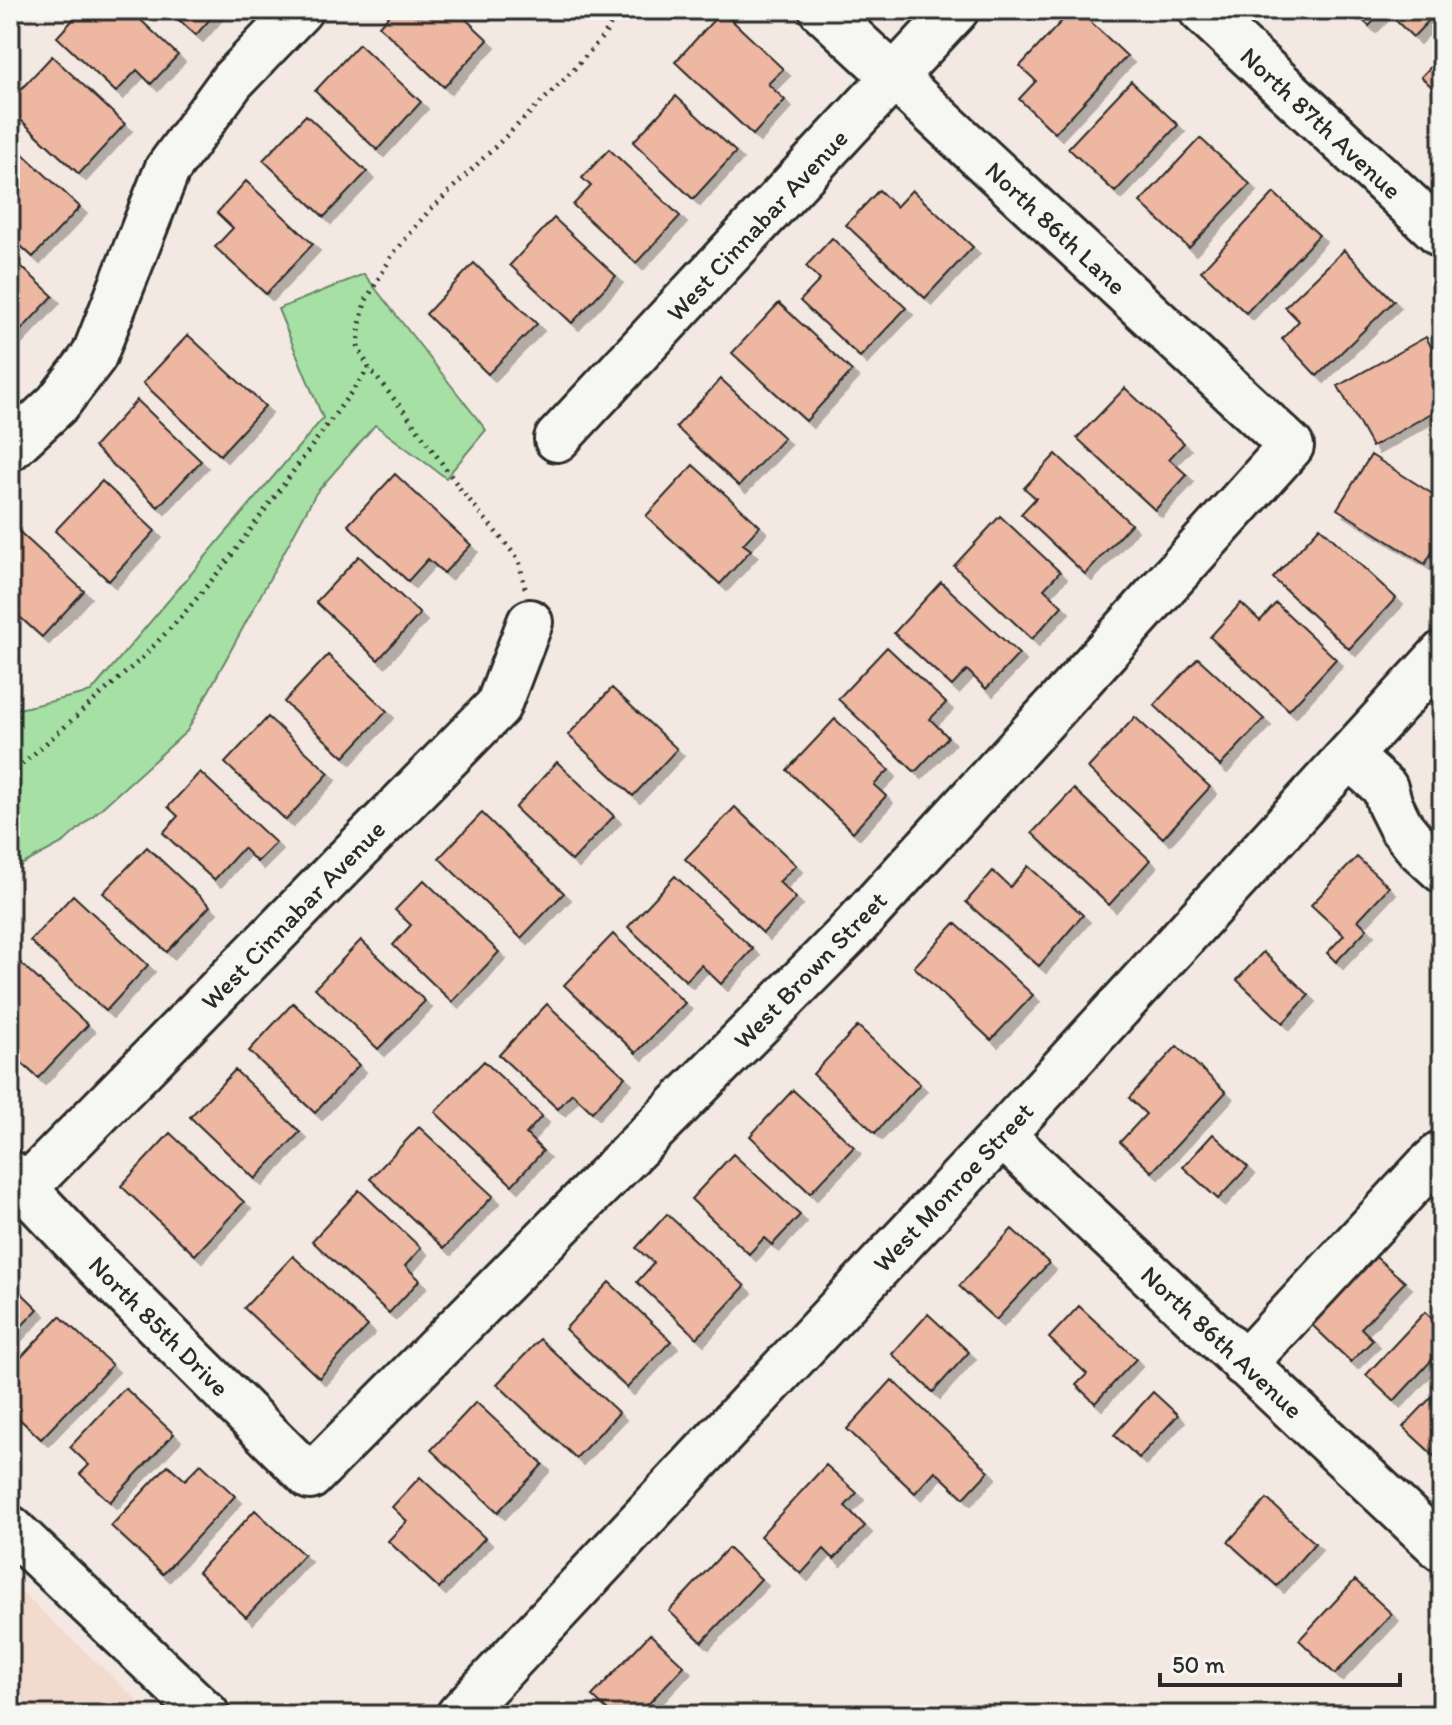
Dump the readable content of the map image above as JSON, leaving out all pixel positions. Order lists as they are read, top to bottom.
{
  "streets": {
    "street": [
      "North 87th Avenue",
      "West Cinnabar Avenue",
      "North 86th Lane",
      "West Brown Street",
      "West Monroe Street",
      "North 85th Drive",
      "North 86th Avenue"
    ]
  },
  "crossings": [
    ["West Cinnabar Avenue", "North 86th Lane"],
    ["West Cinnabar Avenue", "North 85th Drive"],
    ["North 86th Lane", "West Brown Street"],
    ["West Brown Street", "North 85th Drive"],
    ["West Monroe Street", "North 86th Avenue"]
  ],
  "scale_bar": "50 m"
}
